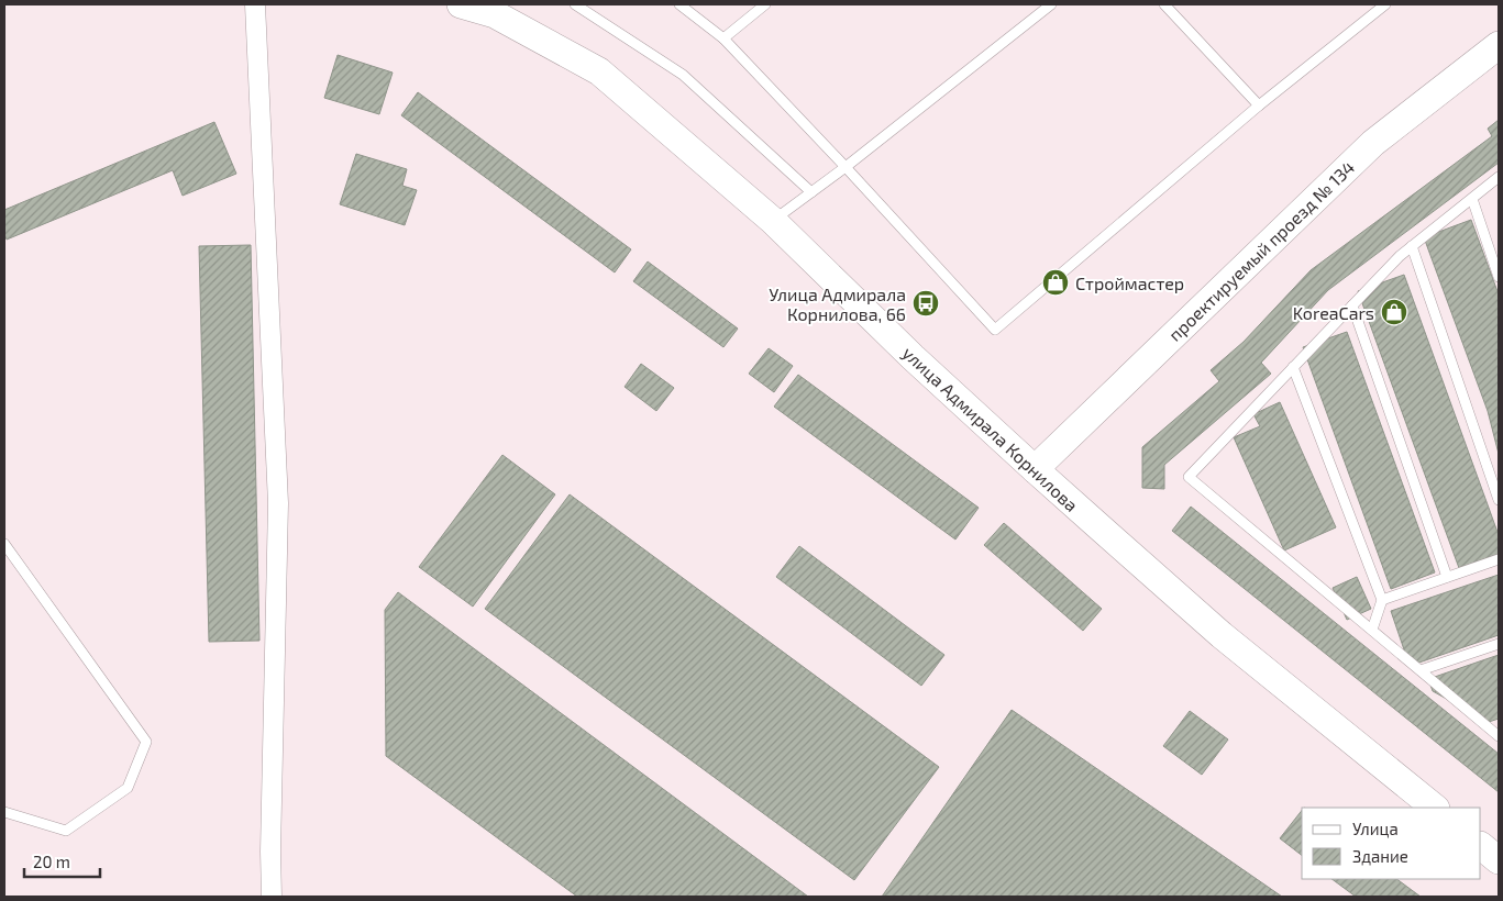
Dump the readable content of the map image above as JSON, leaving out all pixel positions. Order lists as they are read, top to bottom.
{
  "streets": {
    "main road": ["проектируемый проезд № 134", "улица Адмирала Корнилова"]
  },
  "crossings": [
    ["проектируемый проезд № 134", "улица Адмирала Корнилова"]
  ],
  "places": {
    "shop": ["Строймастер", "KoreaCars"],
    "bus stop": ["Улица Адмирала Корнилова, 66"]
  },
  "legend": ["Улица", "Здание"],
  "scale_bar": "20 m"
}
